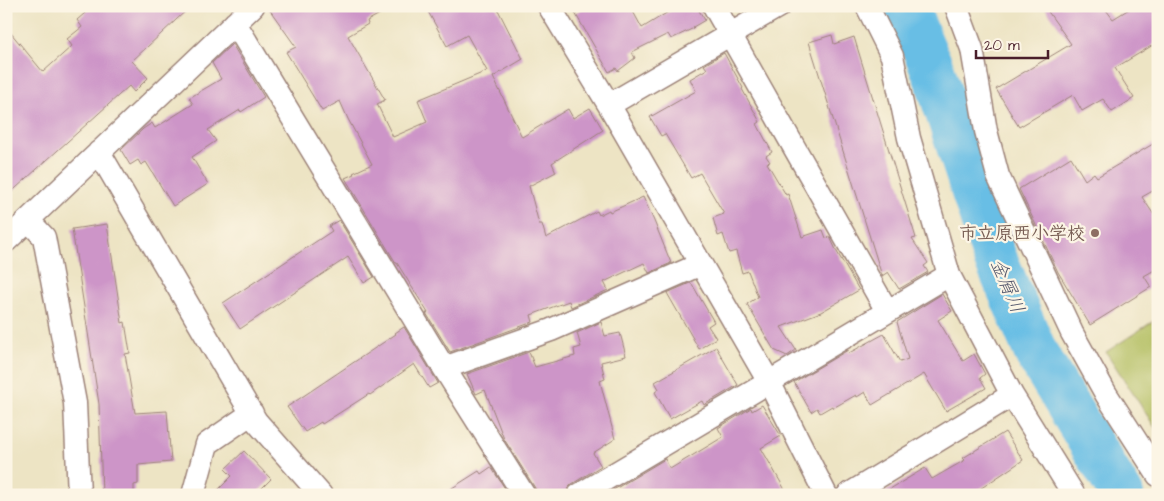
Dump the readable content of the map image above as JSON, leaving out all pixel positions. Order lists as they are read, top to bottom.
{
  "water": ["金屑川"],
  "places": ["市立原西小学校"],
  "scale_bar": "20 m"
}
